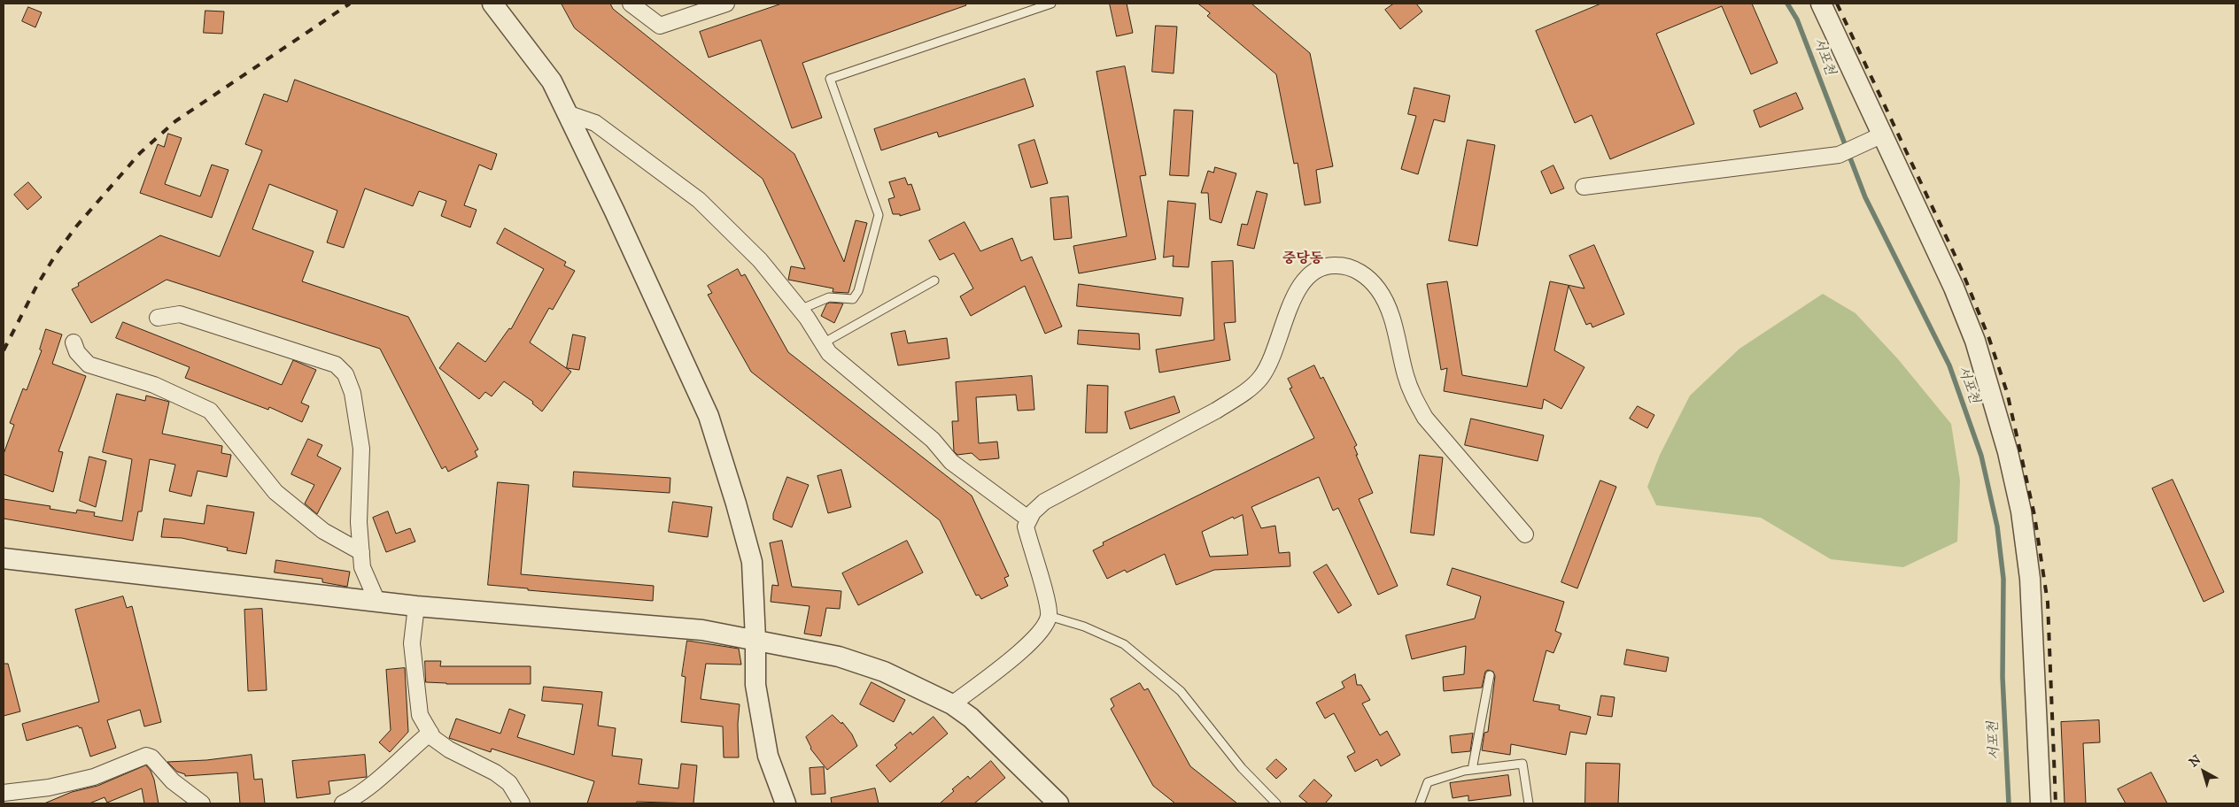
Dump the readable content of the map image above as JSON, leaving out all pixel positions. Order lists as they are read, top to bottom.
{
  "districts": ["중당동"],
  "water": ["서포천"],
  "north": "top left"
}
